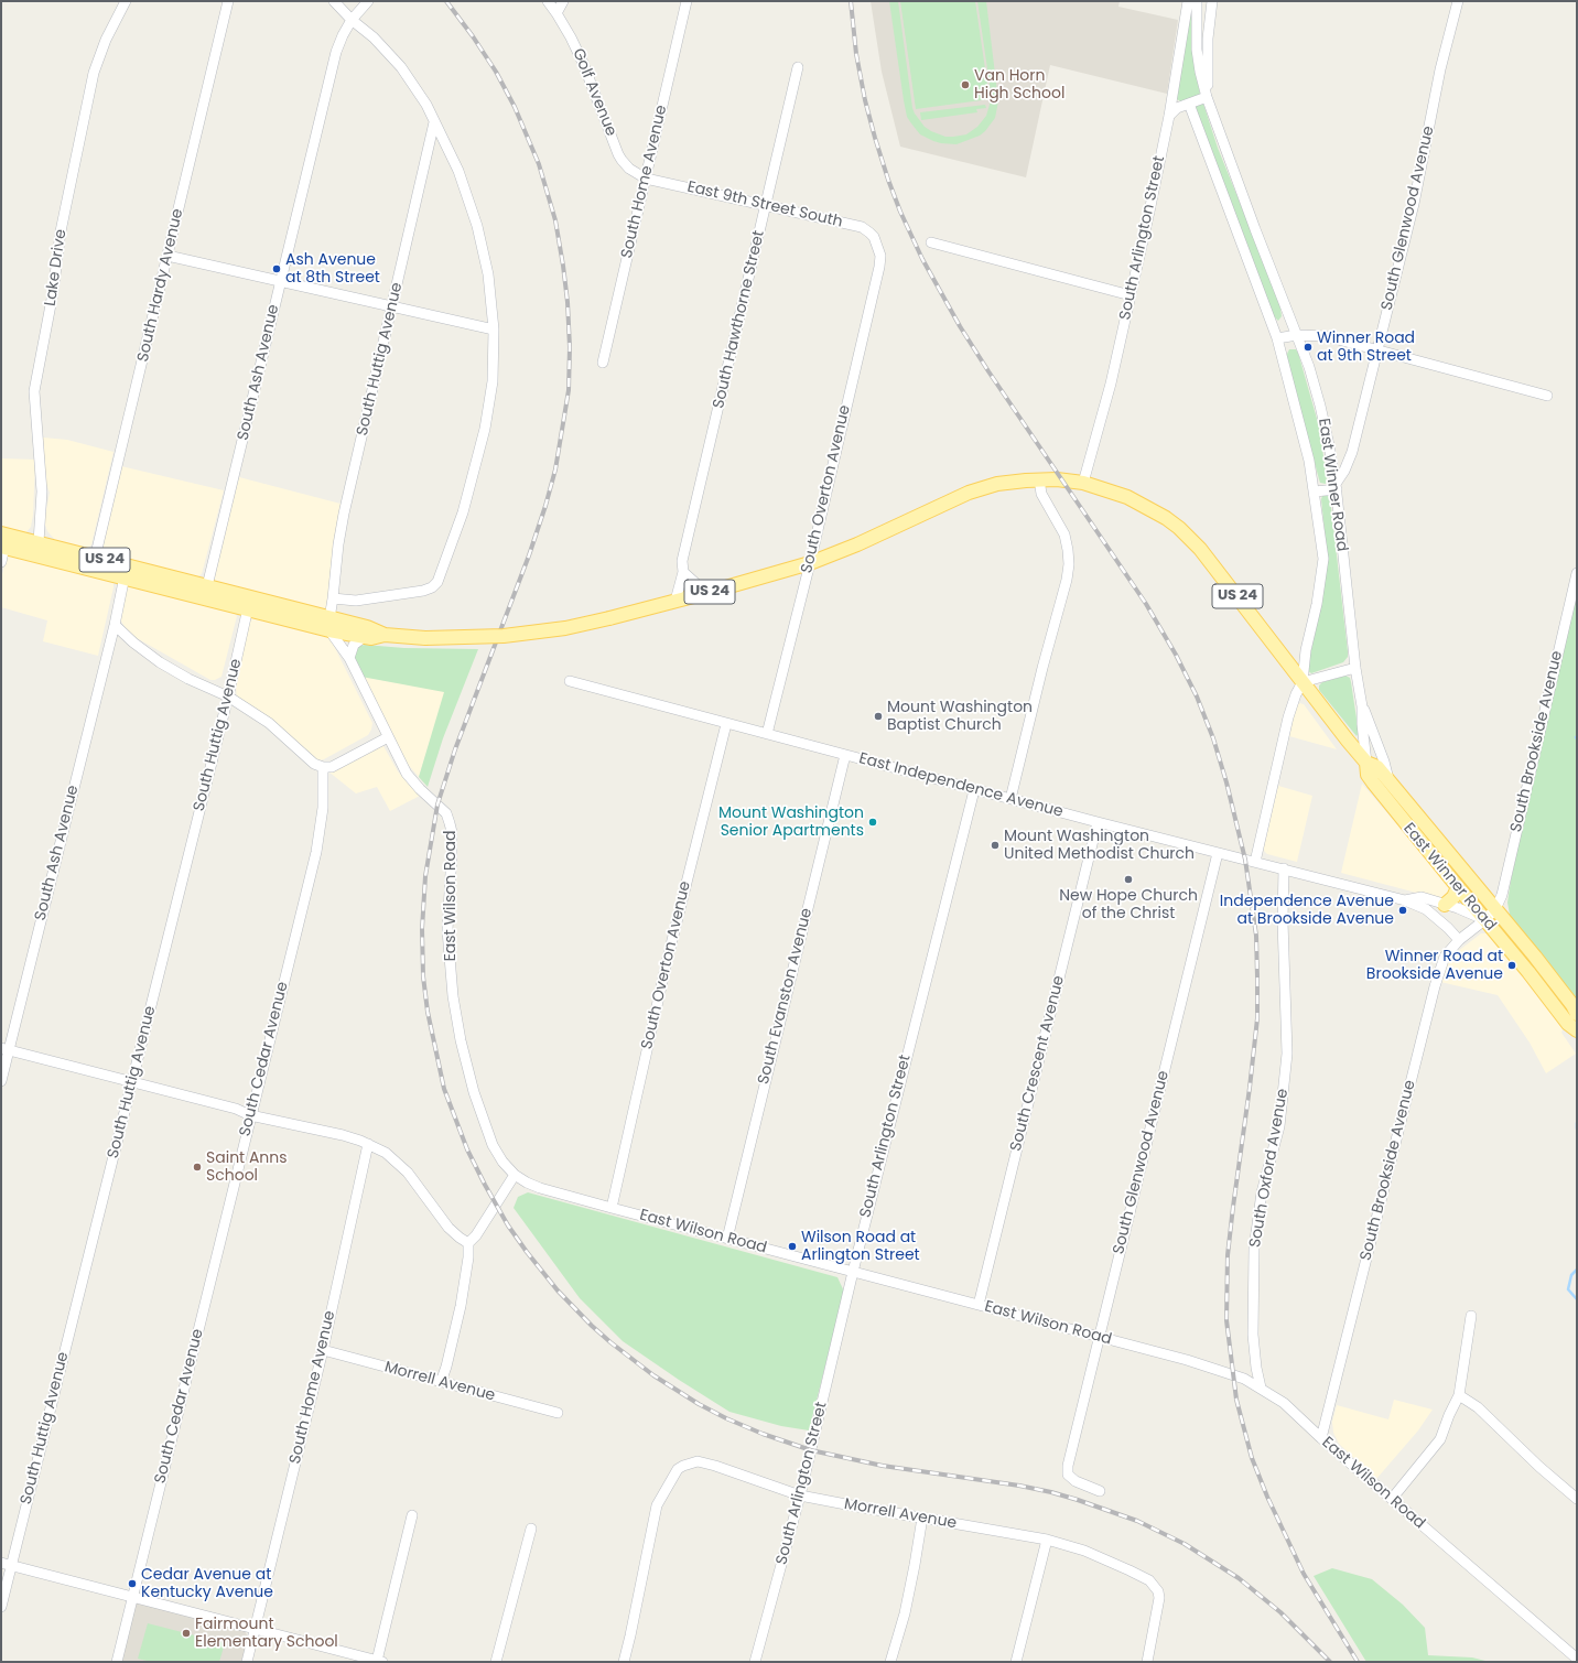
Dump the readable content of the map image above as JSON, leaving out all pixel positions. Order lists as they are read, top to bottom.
{
  "streets": {
    "main road": ["East Winner Road", "US 24"],
    "street": [
      "Golf Avenue",
      "South Home Avenue",
      "East 9th Street South",
      "South Glenwood Avenue",
      "South Arlington Street",
      "Lake Drive",
      "South Hardy Avenue",
      "South Hawthorne Street",
      "South Huttig Avenue",
      "South Ash Avenue",
      "South Overton Avenue",
      "South Brookside Avenue",
      "East Independence Avenue",
      "East Wilson Road",
      "South Evanston Avenue",
      "South Cedar Avenue",
      "South Crescent Avenue",
      "South Oxford Avenue",
      "Morrell Avenue"
    ]
  },
  "crossings": [
    ["Golf Avenue", "South Home Avenue"],
    ["Golf Avenue", "East 9th Street South"],
    ["South Home Avenue", "East 9th Street South"],
    ["South Home Avenue", "Morrell Avenue"],
    ["East 9th Street South", "South Hawthorne Street"],
    ["East 9th Street South", "South Overton Avenue"],
    ["South Glenwood Avenue", "East Winner Road"],
    ["South Glenwood Avenue", "East Independence Avenue"],
    ["South Glenwood Avenue", "East Wilson Road"],
    ["South Arlington Street", "US 24"],
    ["South Arlington Street", "East Independence Avenue"],
    ["South Arlington Street", "East Wilson Road"],
    ["South Arlington Street", "Morrell Avenue"],
    ["Lake Drive", "US 24"],
    ["South Hardy Avenue", "US 24"],
    ["South Hawthorne Street", "US 24"],
    ["South Huttig Avenue", "US 24"],
    ["South Ash Avenue", "US 24"],
    ["East Winner Road", "US 24"],
    ["East Winner Road", "South Brookside Avenue"],
    ["East Winner Road", "East Independence Avenue"],
    ["South Overton Avenue", "US 24"],
    ["South Overton Avenue", "East Independence Avenue"],
    ["South Overton Avenue", "East Wilson Road"],
    ["US 24", "East Wilson Road"],
    ["South Brookside Avenue", "East Independence Avenue"],
    ["South Brookside Avenue", "East Wilson Road"],
    ["East Independence Avenue", "South Evanston Avenue"],
    ["East Independence Avenue", "South Crescent Avenue"],
    ["East Independence Avenue", "South Oxford Avenue"],
    ["East Wilson Road", "South Evanston Avenue"],
    ["East Wilson Road", "South Crescent Avenue"],
    ["East Wilson Road", "South Oxford Avenue"]
  ],
  "places": [
    "Van Horn High School",
    "Ash Avenue at 8th Street",
    "Winner Road at 9th Street",
    "Mount Washington Baptist Church",
    "Mount Washington Senior Apartments",
    "Mount Washington United Methodist Church",
    "New Hope Church of the Christ",
    "Independence Avenue at Brookside Avenue",
    "Winner Road at Brookside Avenue",
    "Saint Anns School",
    "Wilson Road at Arlington Street",
    "Cedar Avenue at Kentucky Avenue",
    "Fairmount Elementary School"
  ]
}
